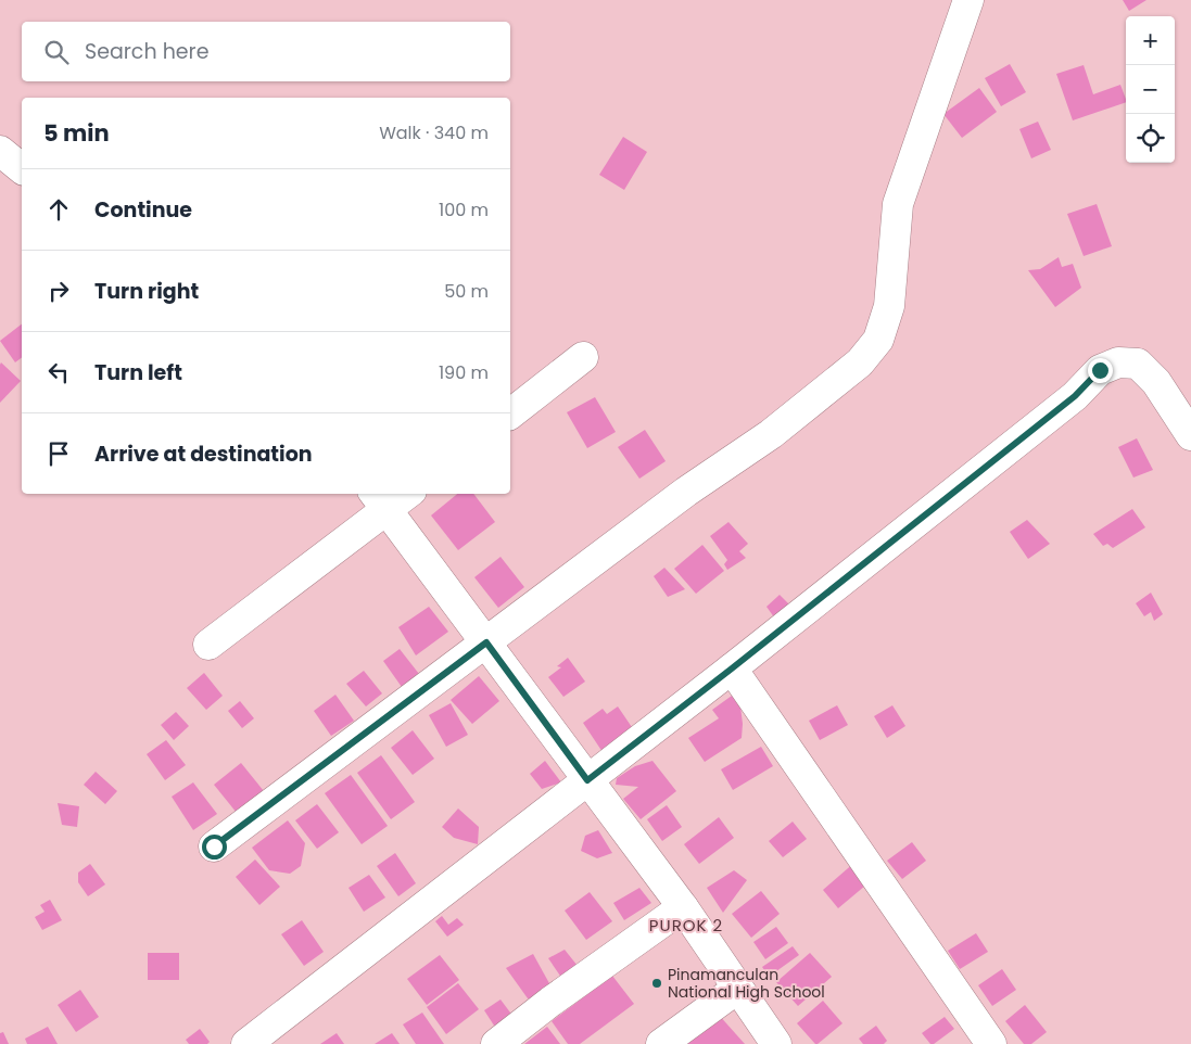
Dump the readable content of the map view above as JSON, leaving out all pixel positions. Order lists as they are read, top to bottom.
{
  "districts": ["PUROK 2"],
  "places": ["Pinamanculan National High School"],
  "page": {
    "map_buttons": ["+", "−"],
    "search": "Search here",
    "heading": ["5 min", "Walk · 340 m"],
    "list": [
      ["Continue", "100 m"],
      ["Turn right", "50 m"],
      ["Turn left", "190 m"],
      "Arrive at destination"
    ]
  }
}
